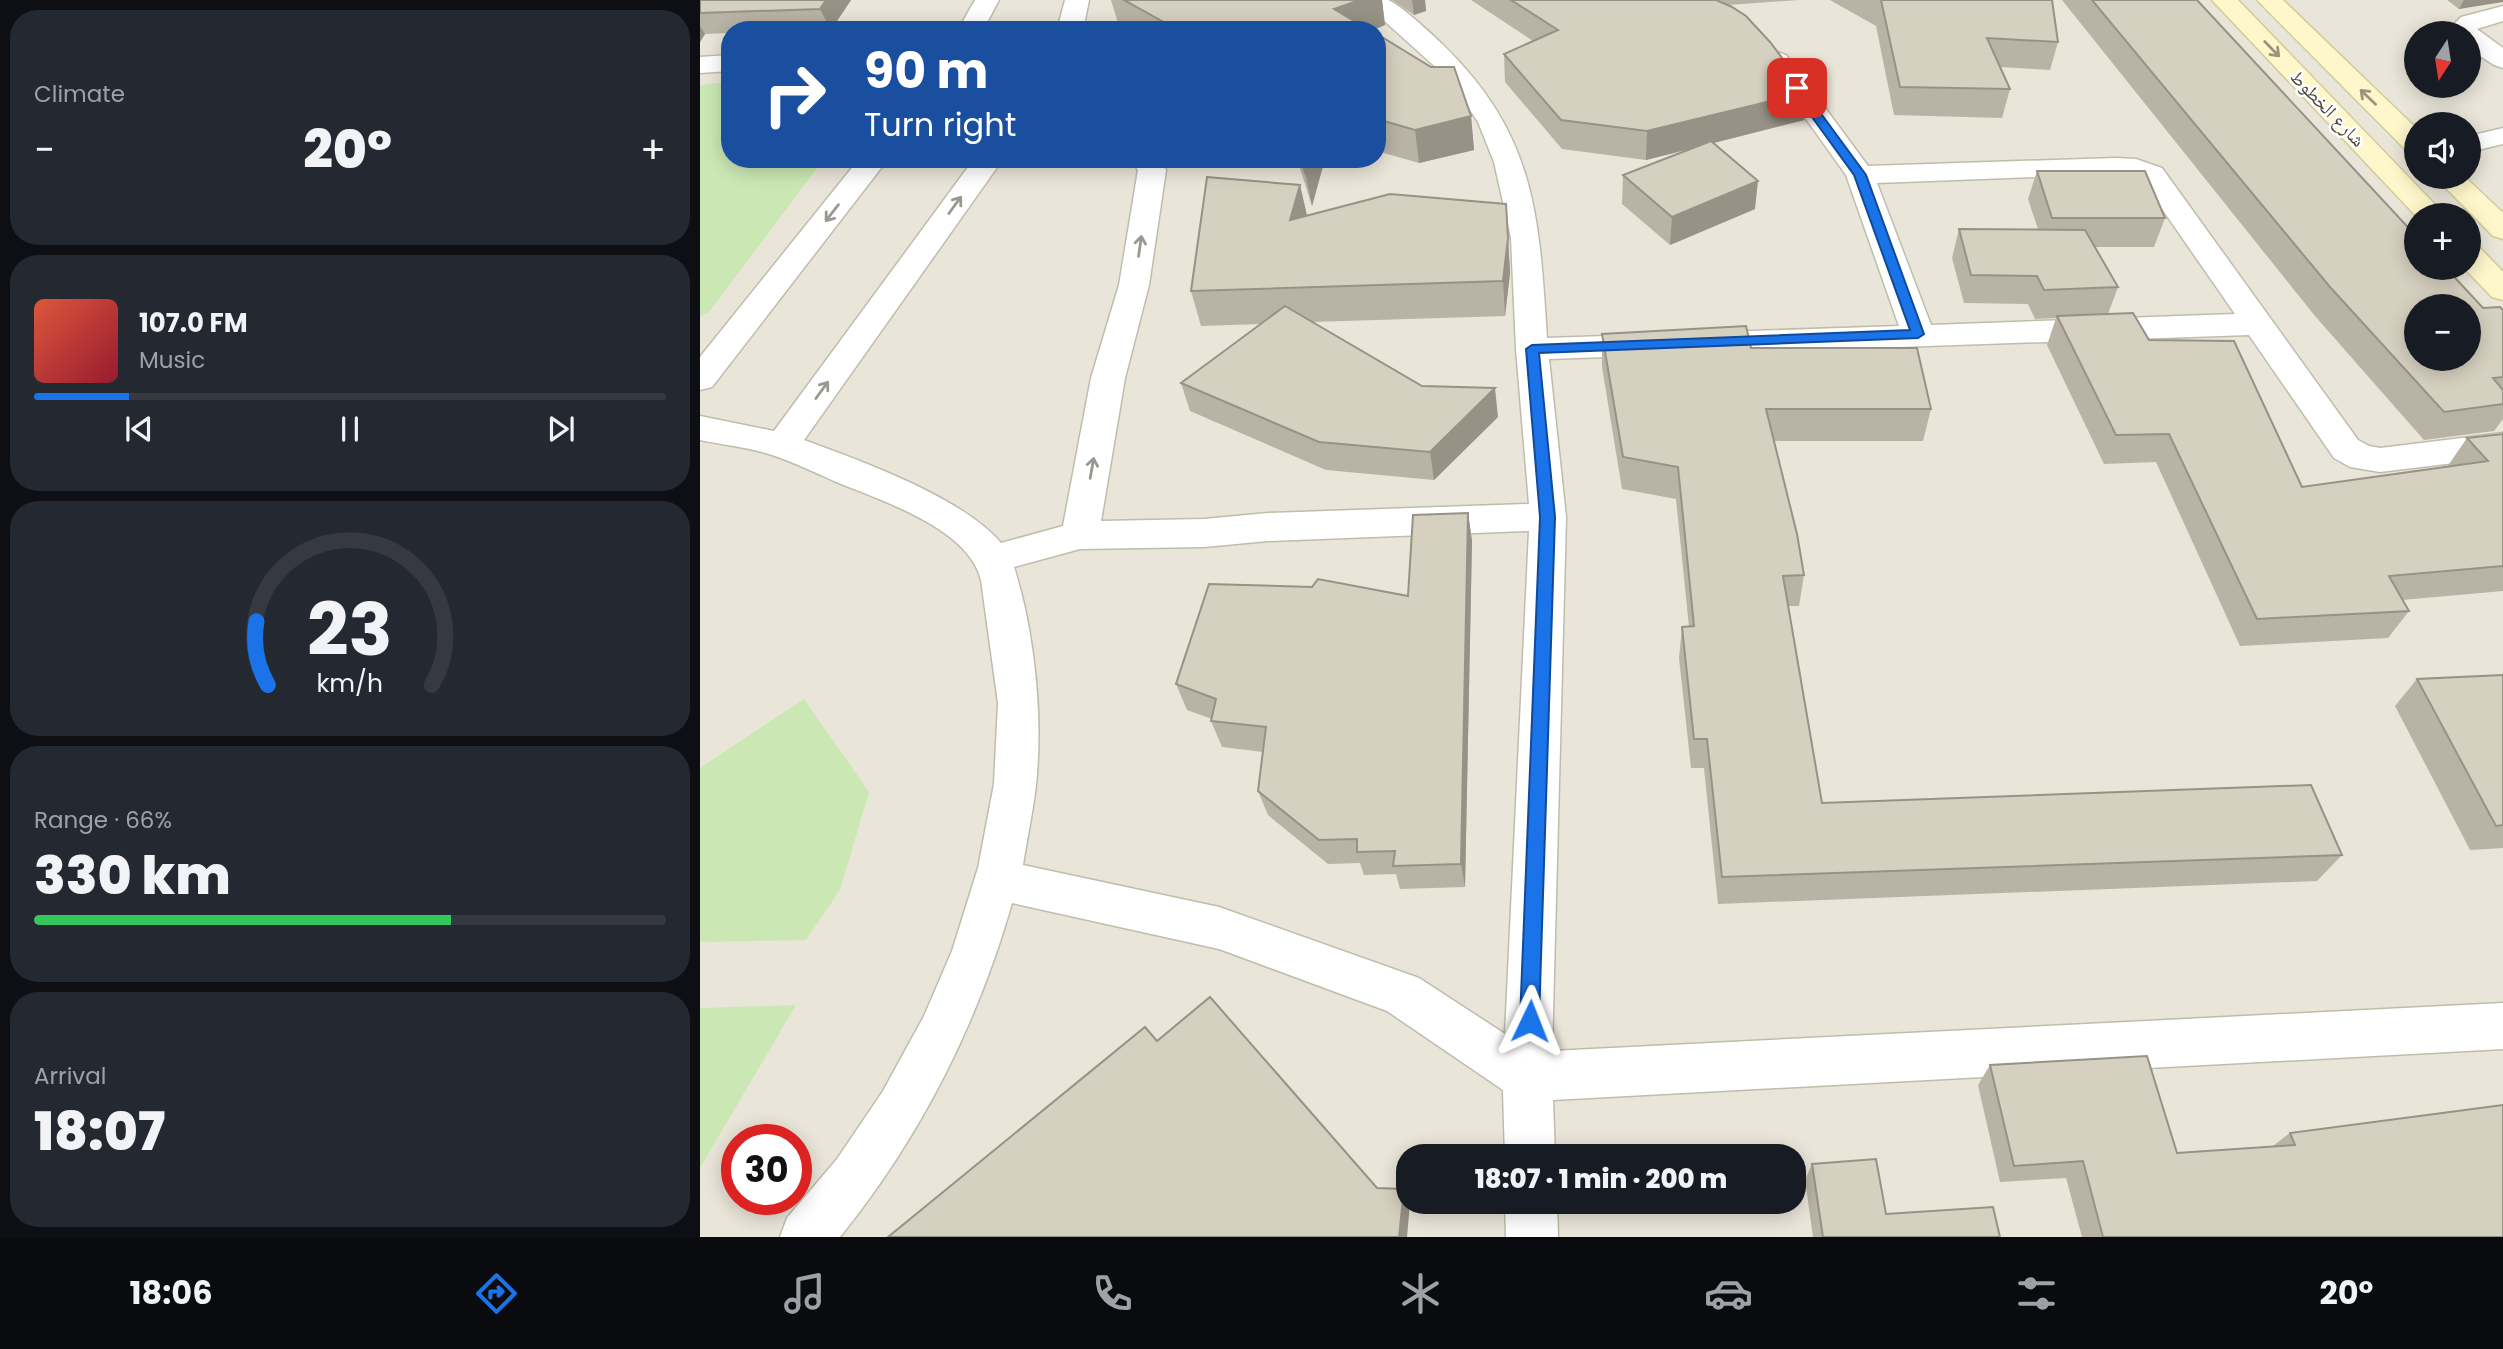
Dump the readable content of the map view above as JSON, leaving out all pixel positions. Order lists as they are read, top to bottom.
{
  "streets": {
    "street": ["شارع الخطوط"]
  },
  "north": "bottom",
  "page": {
    "tile": [
      "Climate",
      ["Range · 66%", "330 km"],
      ["Arrival", "18:07"]
    ],
    "map_buttons": ["+", "−"],
    "turn": ["90 m", "Turn right"],
    "heat": ["−", "20°", "+"],
    "song": ["107.0 FM", "Music"],
    "limit": "30",
    "trip": "18:07 · 1 min · 200 m",
    "tabs": ["18:06", "20°"],
    "gauge": ["23", "km/h"]
  }
}
